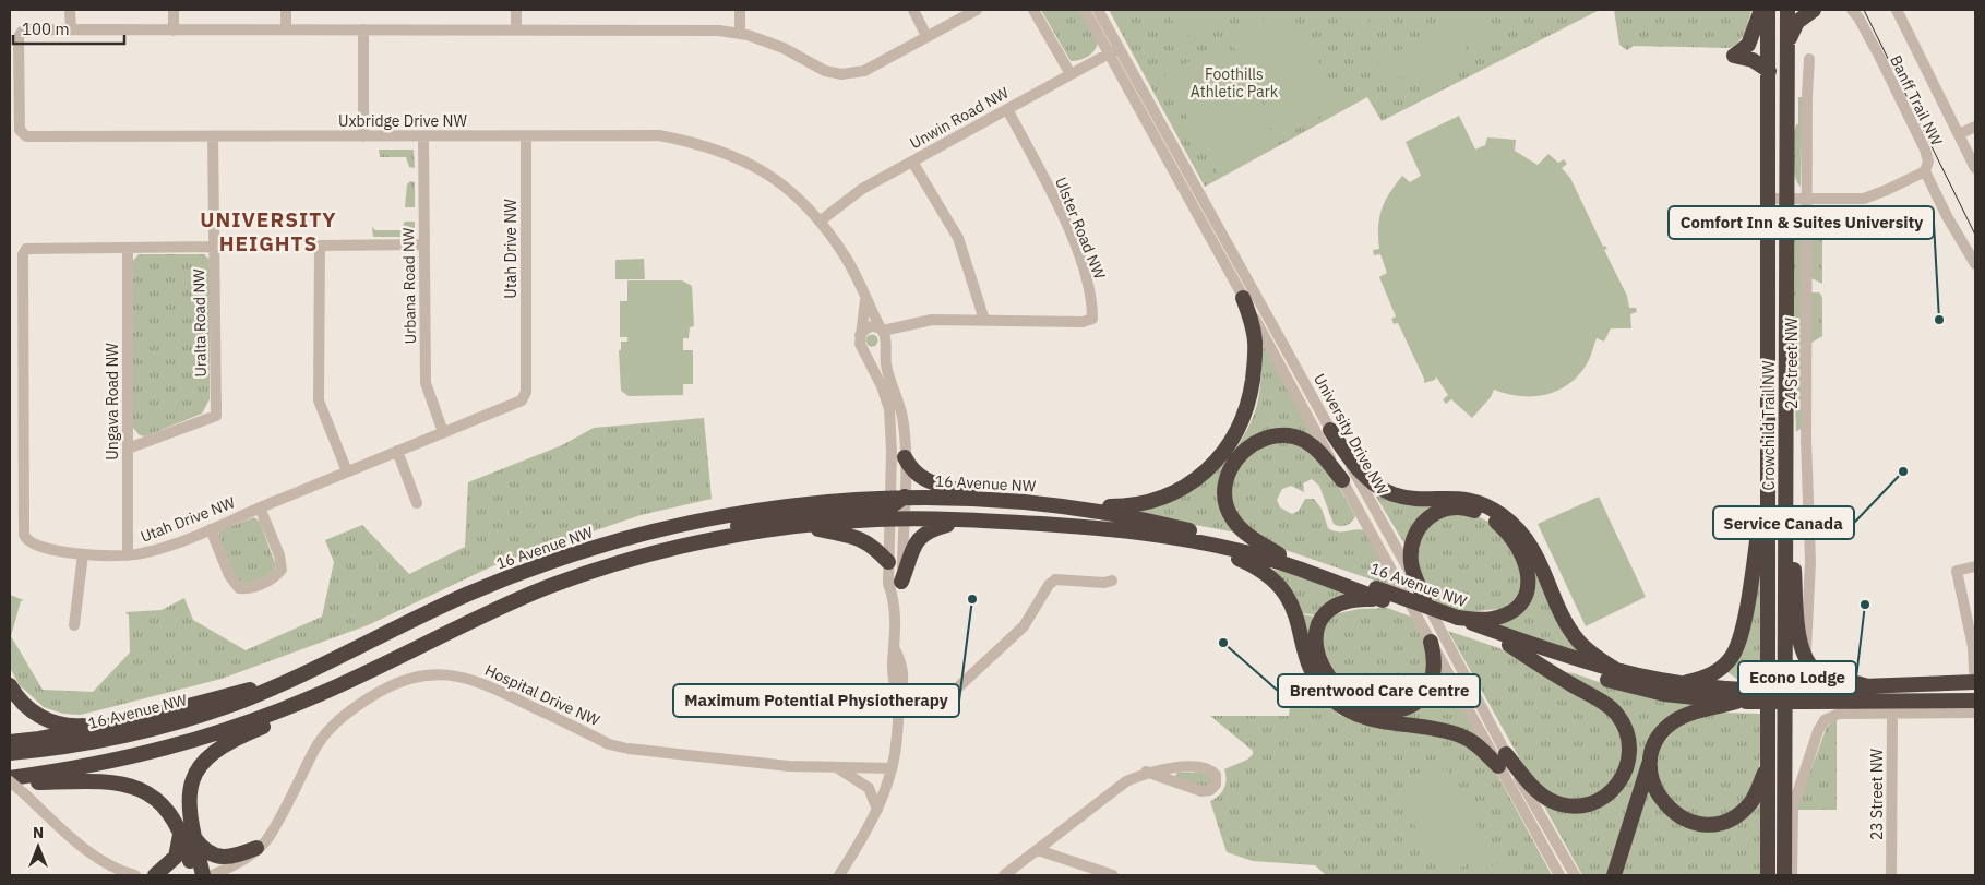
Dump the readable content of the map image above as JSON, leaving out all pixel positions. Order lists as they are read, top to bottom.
{
  "streets": {
    "highway": ["Crowchild Trail NW", "16 Avenue NW"],
    "street": [
      "Banff Trail NW",
      "Unwin Road NW",
      "Uxbridge Drive NW",
      "Ulster Road NW",
      "Utah Drive NW",
      "Urbana Road NW",
      "Uralta Road NW",
      "24 Street NW",
      "Ungava Road NW",
      "University Drive NW",
      "Hospital Drive NW",
      "23 Street NW"
    ]
  },
  "crossings": [
    ["Unwin Road NW", "Uxbridge Drive NW"],
    ["Unwin Road NW", "Ulster Road NW"],
    ["Unwin Road NW", "University Drive NW"],
    ["Uxbridge Drive NW", "Ulster Road NW"],
    ["Uxbridge Drive NW", "Utah Drive NW"],
    ["Uxbridge Drive NW", "Urbana Road NW"],
    ["Uxbridge Drive NW", "Uralta Road NW"],
    ["Utah Drive NW", "Urbana Road NW"],
    ["Utah Drive NW", "Uralta Road NW"],
    ["Utah Drive NW", "Ungava Road NW"],
    ["Uralta Road NW", "Ungava Road NW"]
  ],
  "districts": ["UNIVERSITY HEIGHTS"],
  "parks": ["Foothills Athletic Park"],
  "places": [
    "Comfort Inn & Suites University",
    "Service Canada",
    "Maximum Potential Physiotherapy",
    "Econo Lodge",
    "Brentwood Care Centre"
  ],
  "scale_bar": "100 m",
  "north": "top"
}
